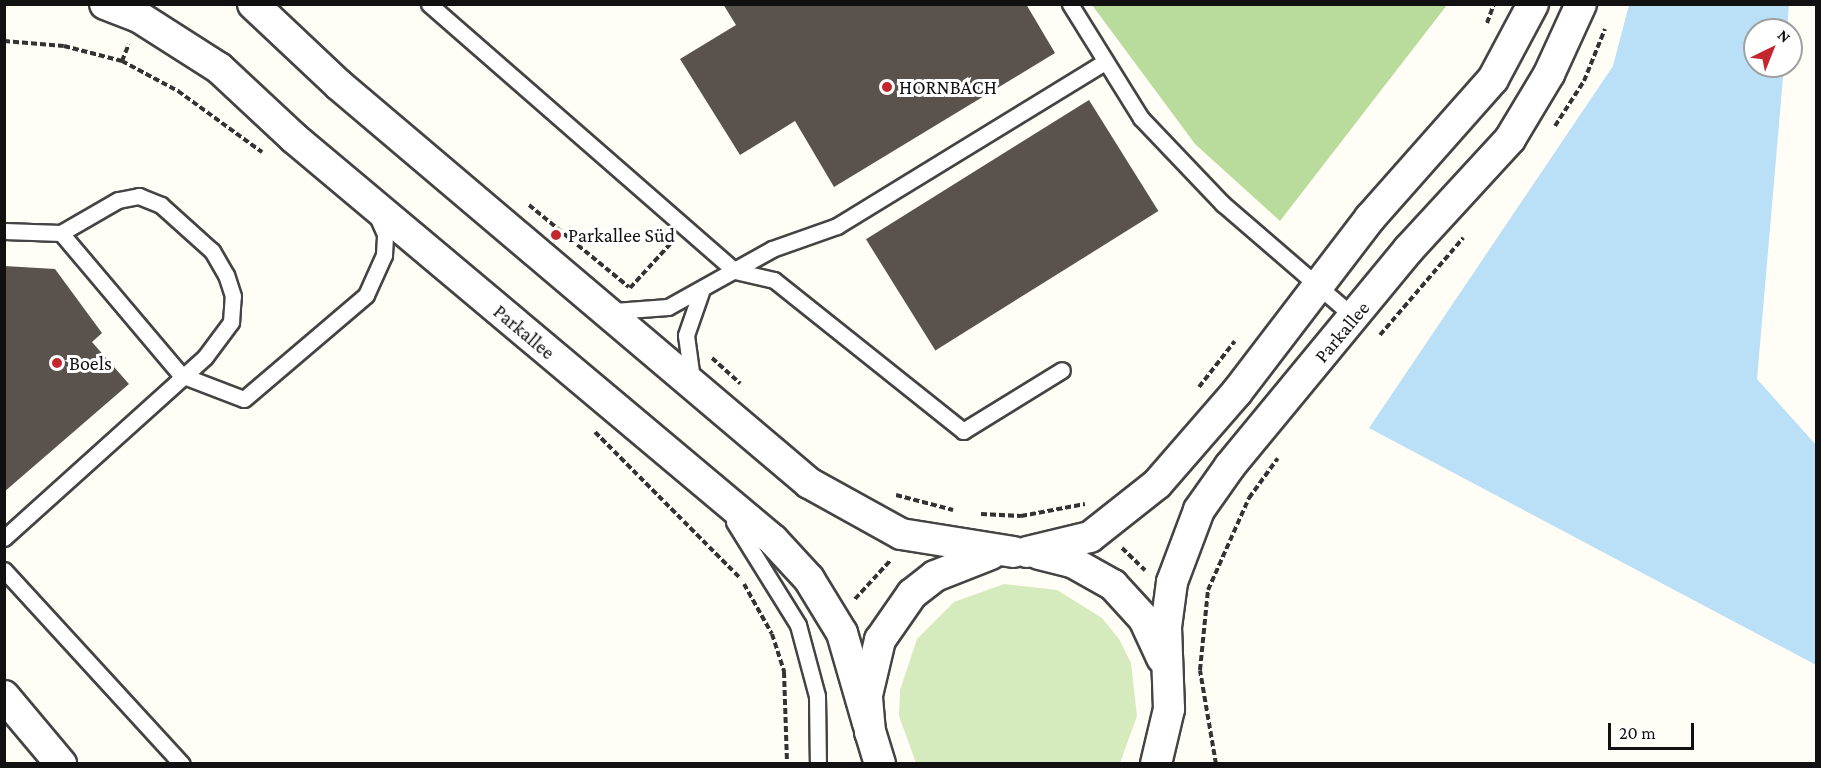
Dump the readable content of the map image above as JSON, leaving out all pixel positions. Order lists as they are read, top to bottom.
{
  "streets": {
    "street": ["Parkallee"]
  },
  "places": ["HORNBACH", "Parkallee Süd", "Boels"],
  "scale_bar": "20 m",
  "north": "top right"
}
